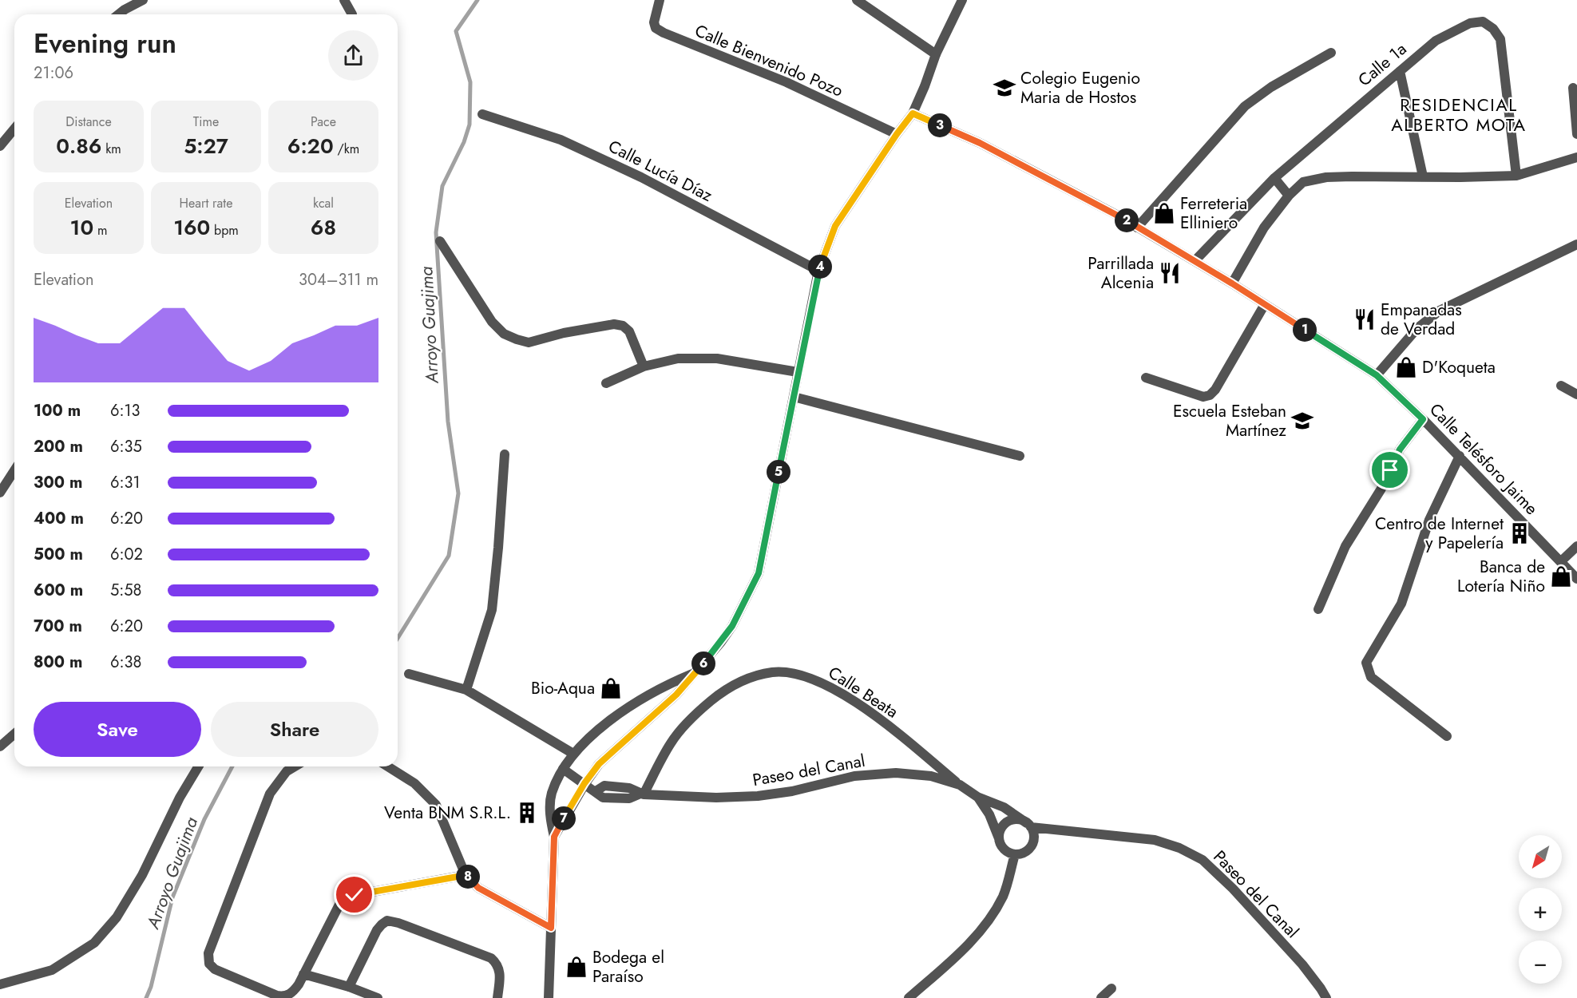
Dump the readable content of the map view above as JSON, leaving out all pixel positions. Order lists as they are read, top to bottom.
{
  "streets": {
    "street": [
      "Calle Bienvenido Pozo",
      "Calle 1a",
      "Calle Lucía Díaz",
      "Calle Telésforo Jaime",
      "Calle Beata",
      "Paseo del Canal"
    ]
  },
  "crossings": [
    ["Calle 1a", "Calle Telésforo Jaime"],
    ["Calle Beata", "Paseo del Canal"]
  ],
  "districts": ["RESIDENCIAL ALBERTO MOTA"],
  "water": ["Arroyo Guajima"],
  "places": {
    "school or university": ["Colegio Eugenio Maria de Hostos", "Escuela Esteban Martínez"],
    "shop": [
      "Ferreteria Elliniero",
      "D'Koqueta",
      "Banca de Lotería Niño",
      "Bio-Aqua",
      "Bodega el Paraíso"
    ],
    "restaurant": ["Parrillada Alcenia", "Empanadas de Verdad"],
    "building": ["Centro de Internet y Papelería", "Venta BNM S.R.L."]
  },
  "north": "bottom left",
  "page": {
    "heading": ["Evening run", "21:06"],
    "stats": [
      ["Distance", "0.86 km"],
      ["Time", "5:27"],
      ["Pace", "6:20 /km"],
      ["Elevation", "10 m"],
      ["Heart rate", "160 bpm"],
      ["kcal", "68"]
    ],
    "pins": [
      "3",
      "2",
      "4",
      "1",
      "5",
      "6",
      "7",
      "8"
    ],
    "chart": ["Elevation", "304–311 m"],
    "list": [
      {
        "name": "100 m",
        "note": "6:13"
      },
      {
        "name": "200 m",
        "note": "6:35"
      },
      {
        "name": "300 m",
        "note": "6:31"
      },
      {
        "name": "400 m",
        "note": "6:20"
      },
      {
        "name": "500 m",
        "note": "6:02"
      },
      {
        "name": "600 m",
        "note": "5:58"
      },
      {
        "name": "700 m",
        "note": "6:20"
      },
      {
        "name": "800 m",
        "note": "6:38"
      }
    ],
    "buttons": ["Save", "Share"],
    "map_buttons": ["+", "−"]
  }
}
